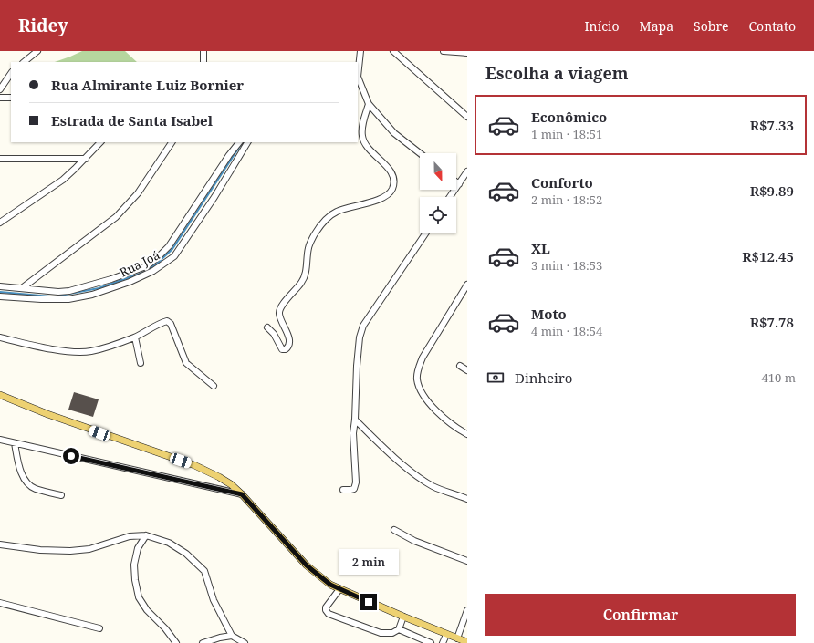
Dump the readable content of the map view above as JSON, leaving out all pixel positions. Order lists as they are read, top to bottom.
{
  "streets": {
    "street": ["Rua Joá"]
  },
  "north": "bottom",
  "page": {
    "header": "Ridey",
    "nav": [
      "Início",
      "Mapa",
      "Sobre",
      "Contato"
    ],
    "heading": "Escolha a viagem",
    "banner": ["Rua Almirante Luiz Bornier", "Estrada de Santa Isabel"],
    "list": [
      {
        "name": "Econômico",
        "note": "1 min · 18:51",
        "value": "R$7.33"
      },
      {
        "name": "Conforto",
        "note": "2 min · 18:52",
        "value": "R$9.89"
      },
      {
        "name": "XL",
        "note": "3 min · 18:53",
        "value": "R$12.45"
      },
      {
        "name": "Moto",
        "note": "4 min · 18:54",
        "value": "R$7.78"
      }
    ],
    "pay": ["Dinheiro", "410 m"],
    "bubble": "2 min",
    "buttons": "Confirmar"
  }
}
